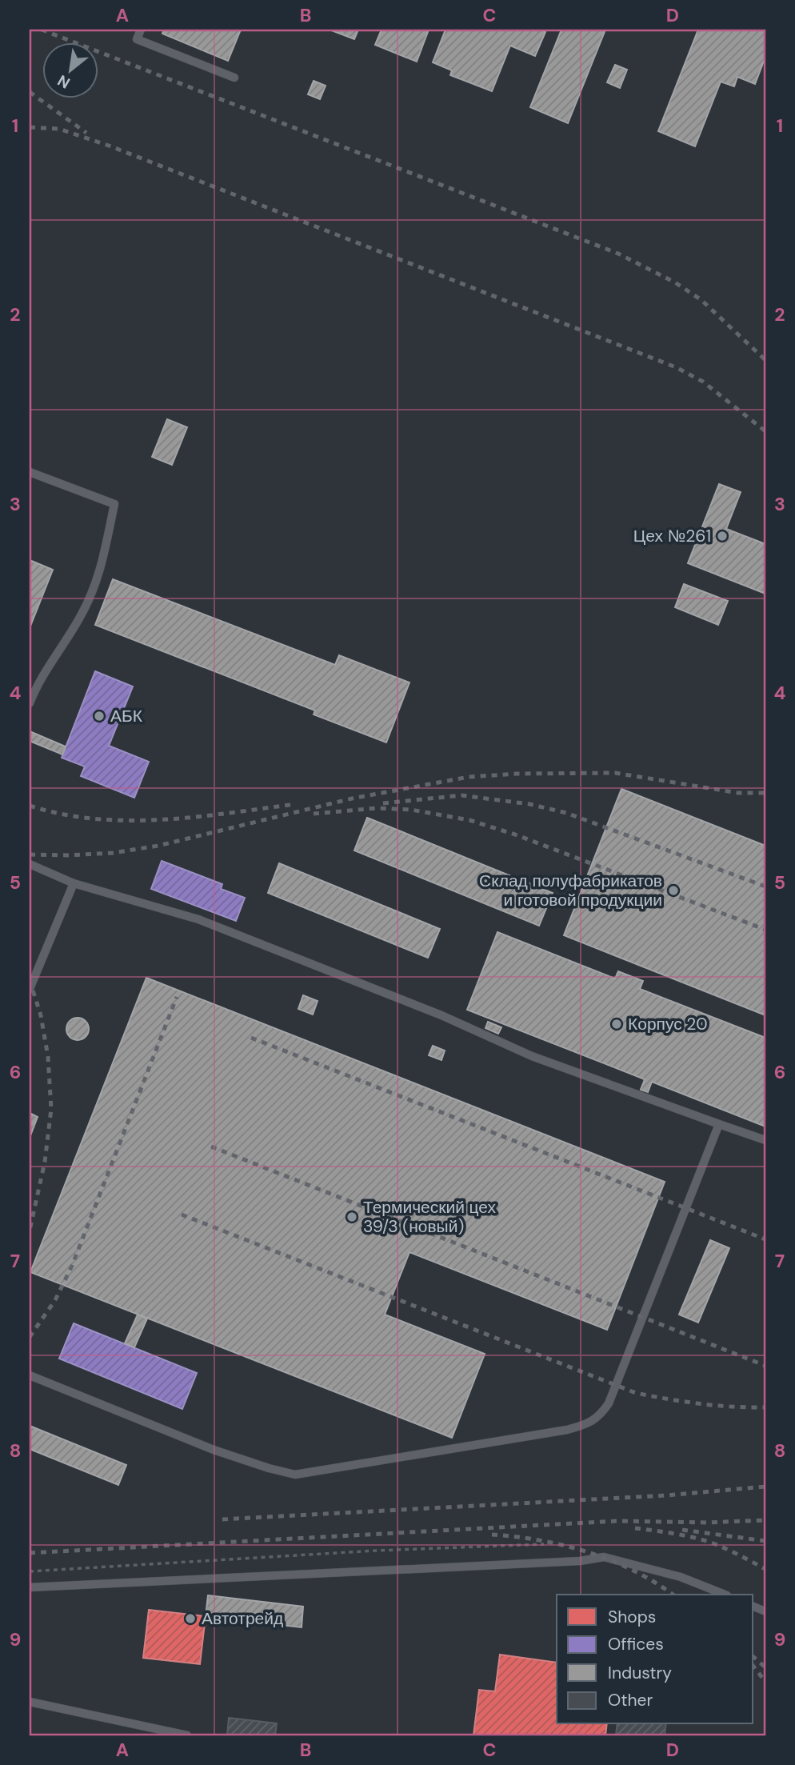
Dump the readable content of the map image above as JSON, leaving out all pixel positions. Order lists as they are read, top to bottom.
{
  "places": [
    "Цех №261",
    "АБК",
    "Склад полуфабрикатов и готовой продукции",
    "Корпус 20",
    "Термический цех 39/3 (новый)",
    "Автотрейд"
  ],
  "legend": [
    "Shops",
    "Offices",
    "Industry",
    "Other"
  ],
  "north": "bottom left",
  "grid": {
    "columns": [
      "A",
      "B",
      "C",
      "D"
    ],
    "rows": [
      "1",
      "2",
      "3",
      "4",
      "5",
      "6",
      "7",
      "8",
      "9"
    ]
  }
}
